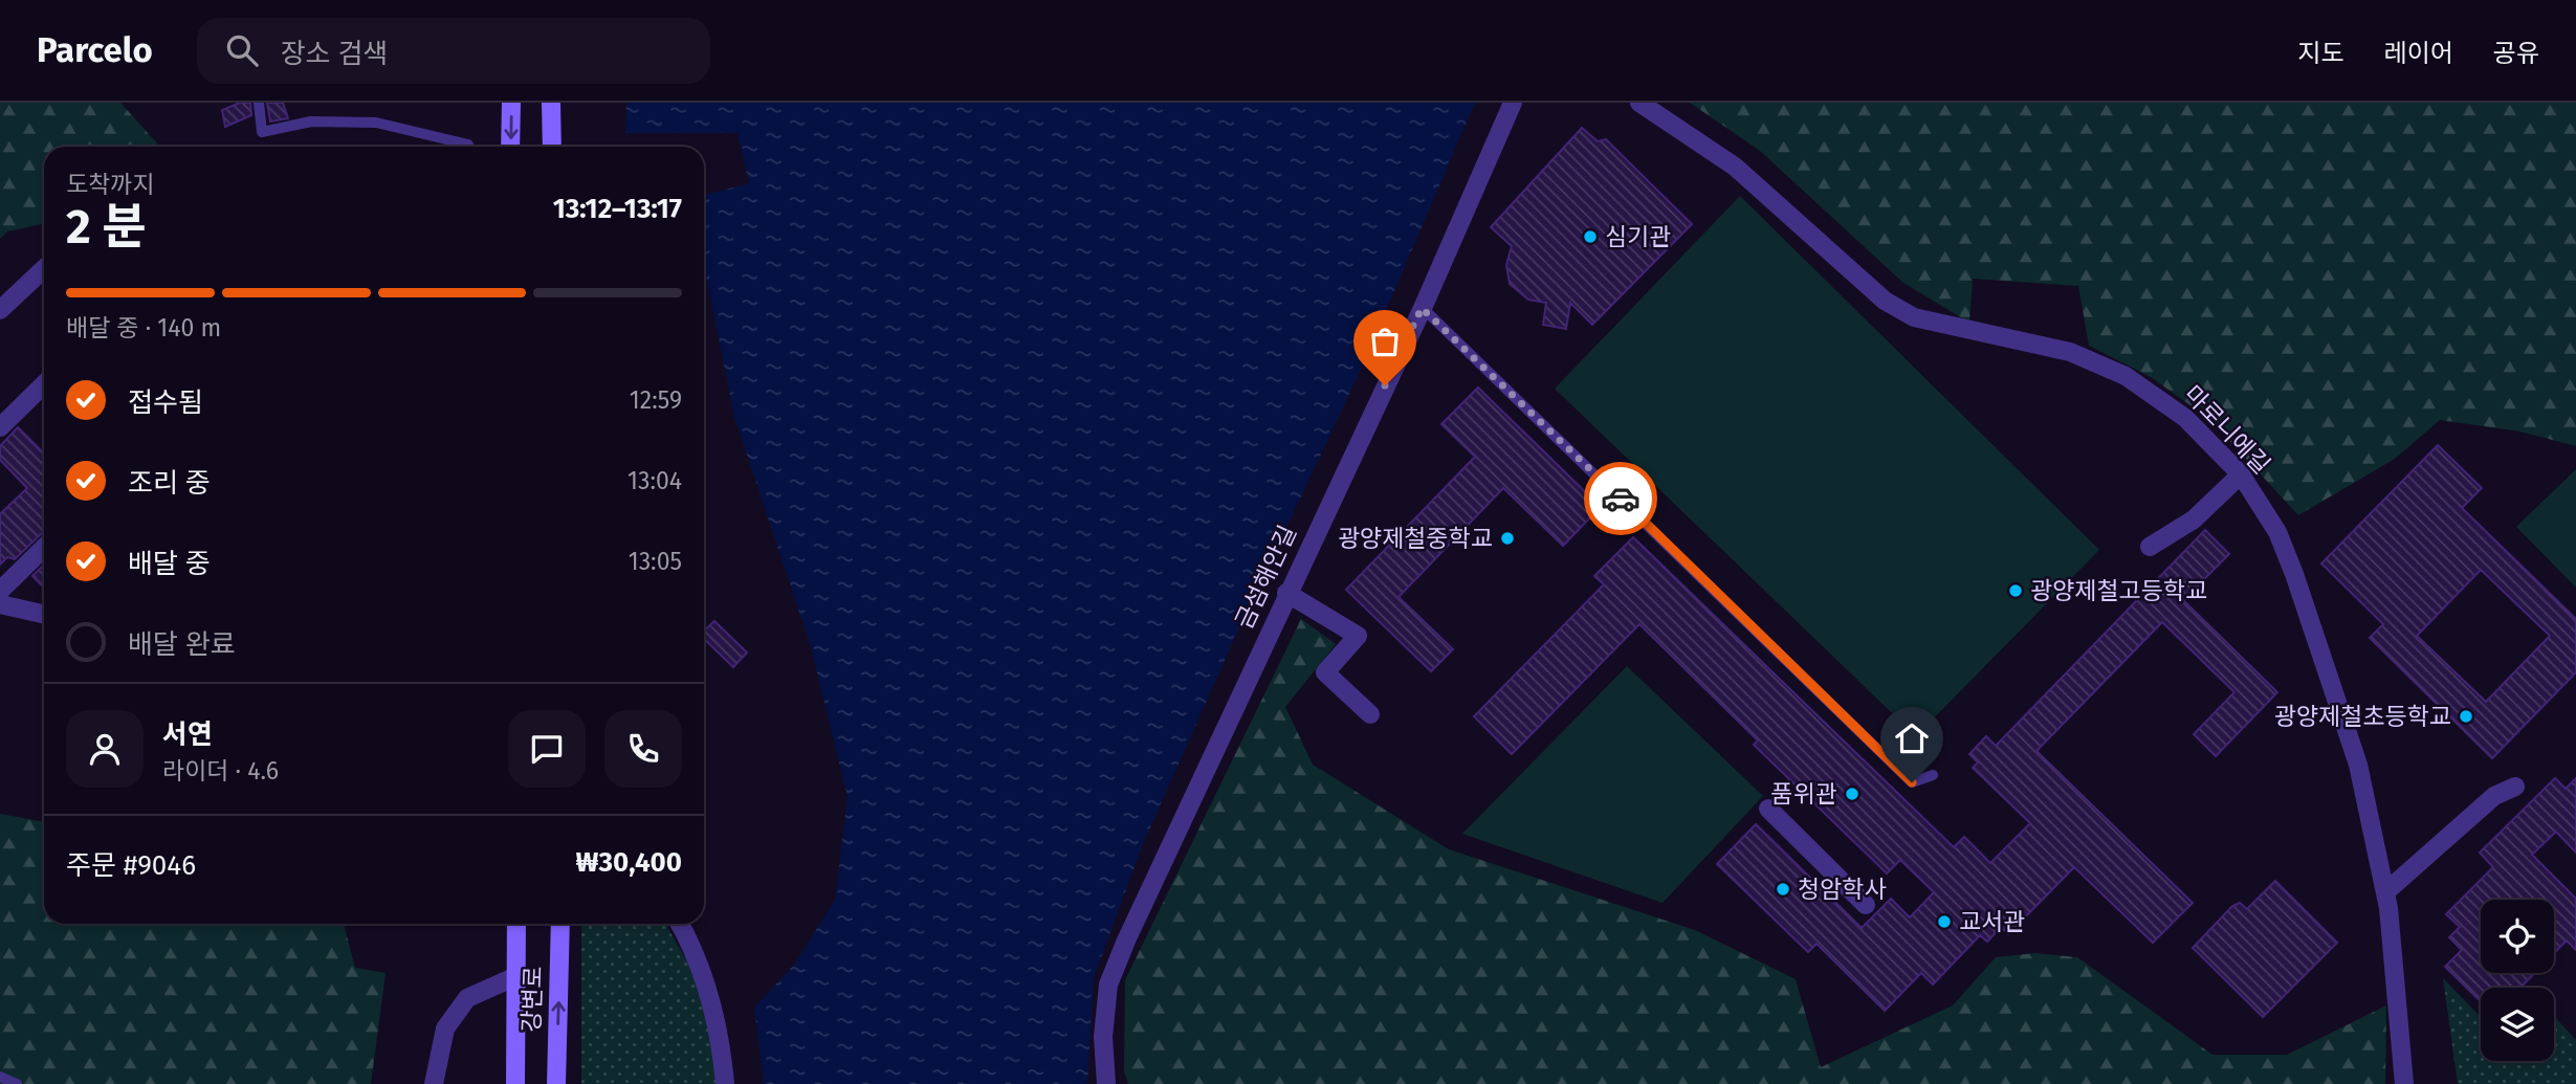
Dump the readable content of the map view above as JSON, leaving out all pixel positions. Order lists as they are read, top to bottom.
{
  "streets": {
    "main road": ["강변로"],
    "street": ["마로니에길", "금섬해안길"]
  },
  "places": [
    "심기관",
    "광양제철중학교",
    "광양제철고등학교",
    "광양제철초등학교",
    "품위관",
    "청암학사",
    "교서관"
  ],
  "page": {
    "header": "Parcelo",
    "search": "장소 검색",
    "nav": ["지도", "레이어", "공유"],
    "heading": ["2 분", "도착까지", "13:12–13:17"],
    "panel": [
      "서연",
      "라이더 · 4.6",
      "주문 #9046",
      "₩30,400"
    ],
    "bar": "배달 중 · 140 m",
    "list": [
      ["접수됨", "12:59"],
      ["조리 중", "13:04"],
      ["배달 중", "13:05"],
      "배달 완료"
    ]
  }
}
